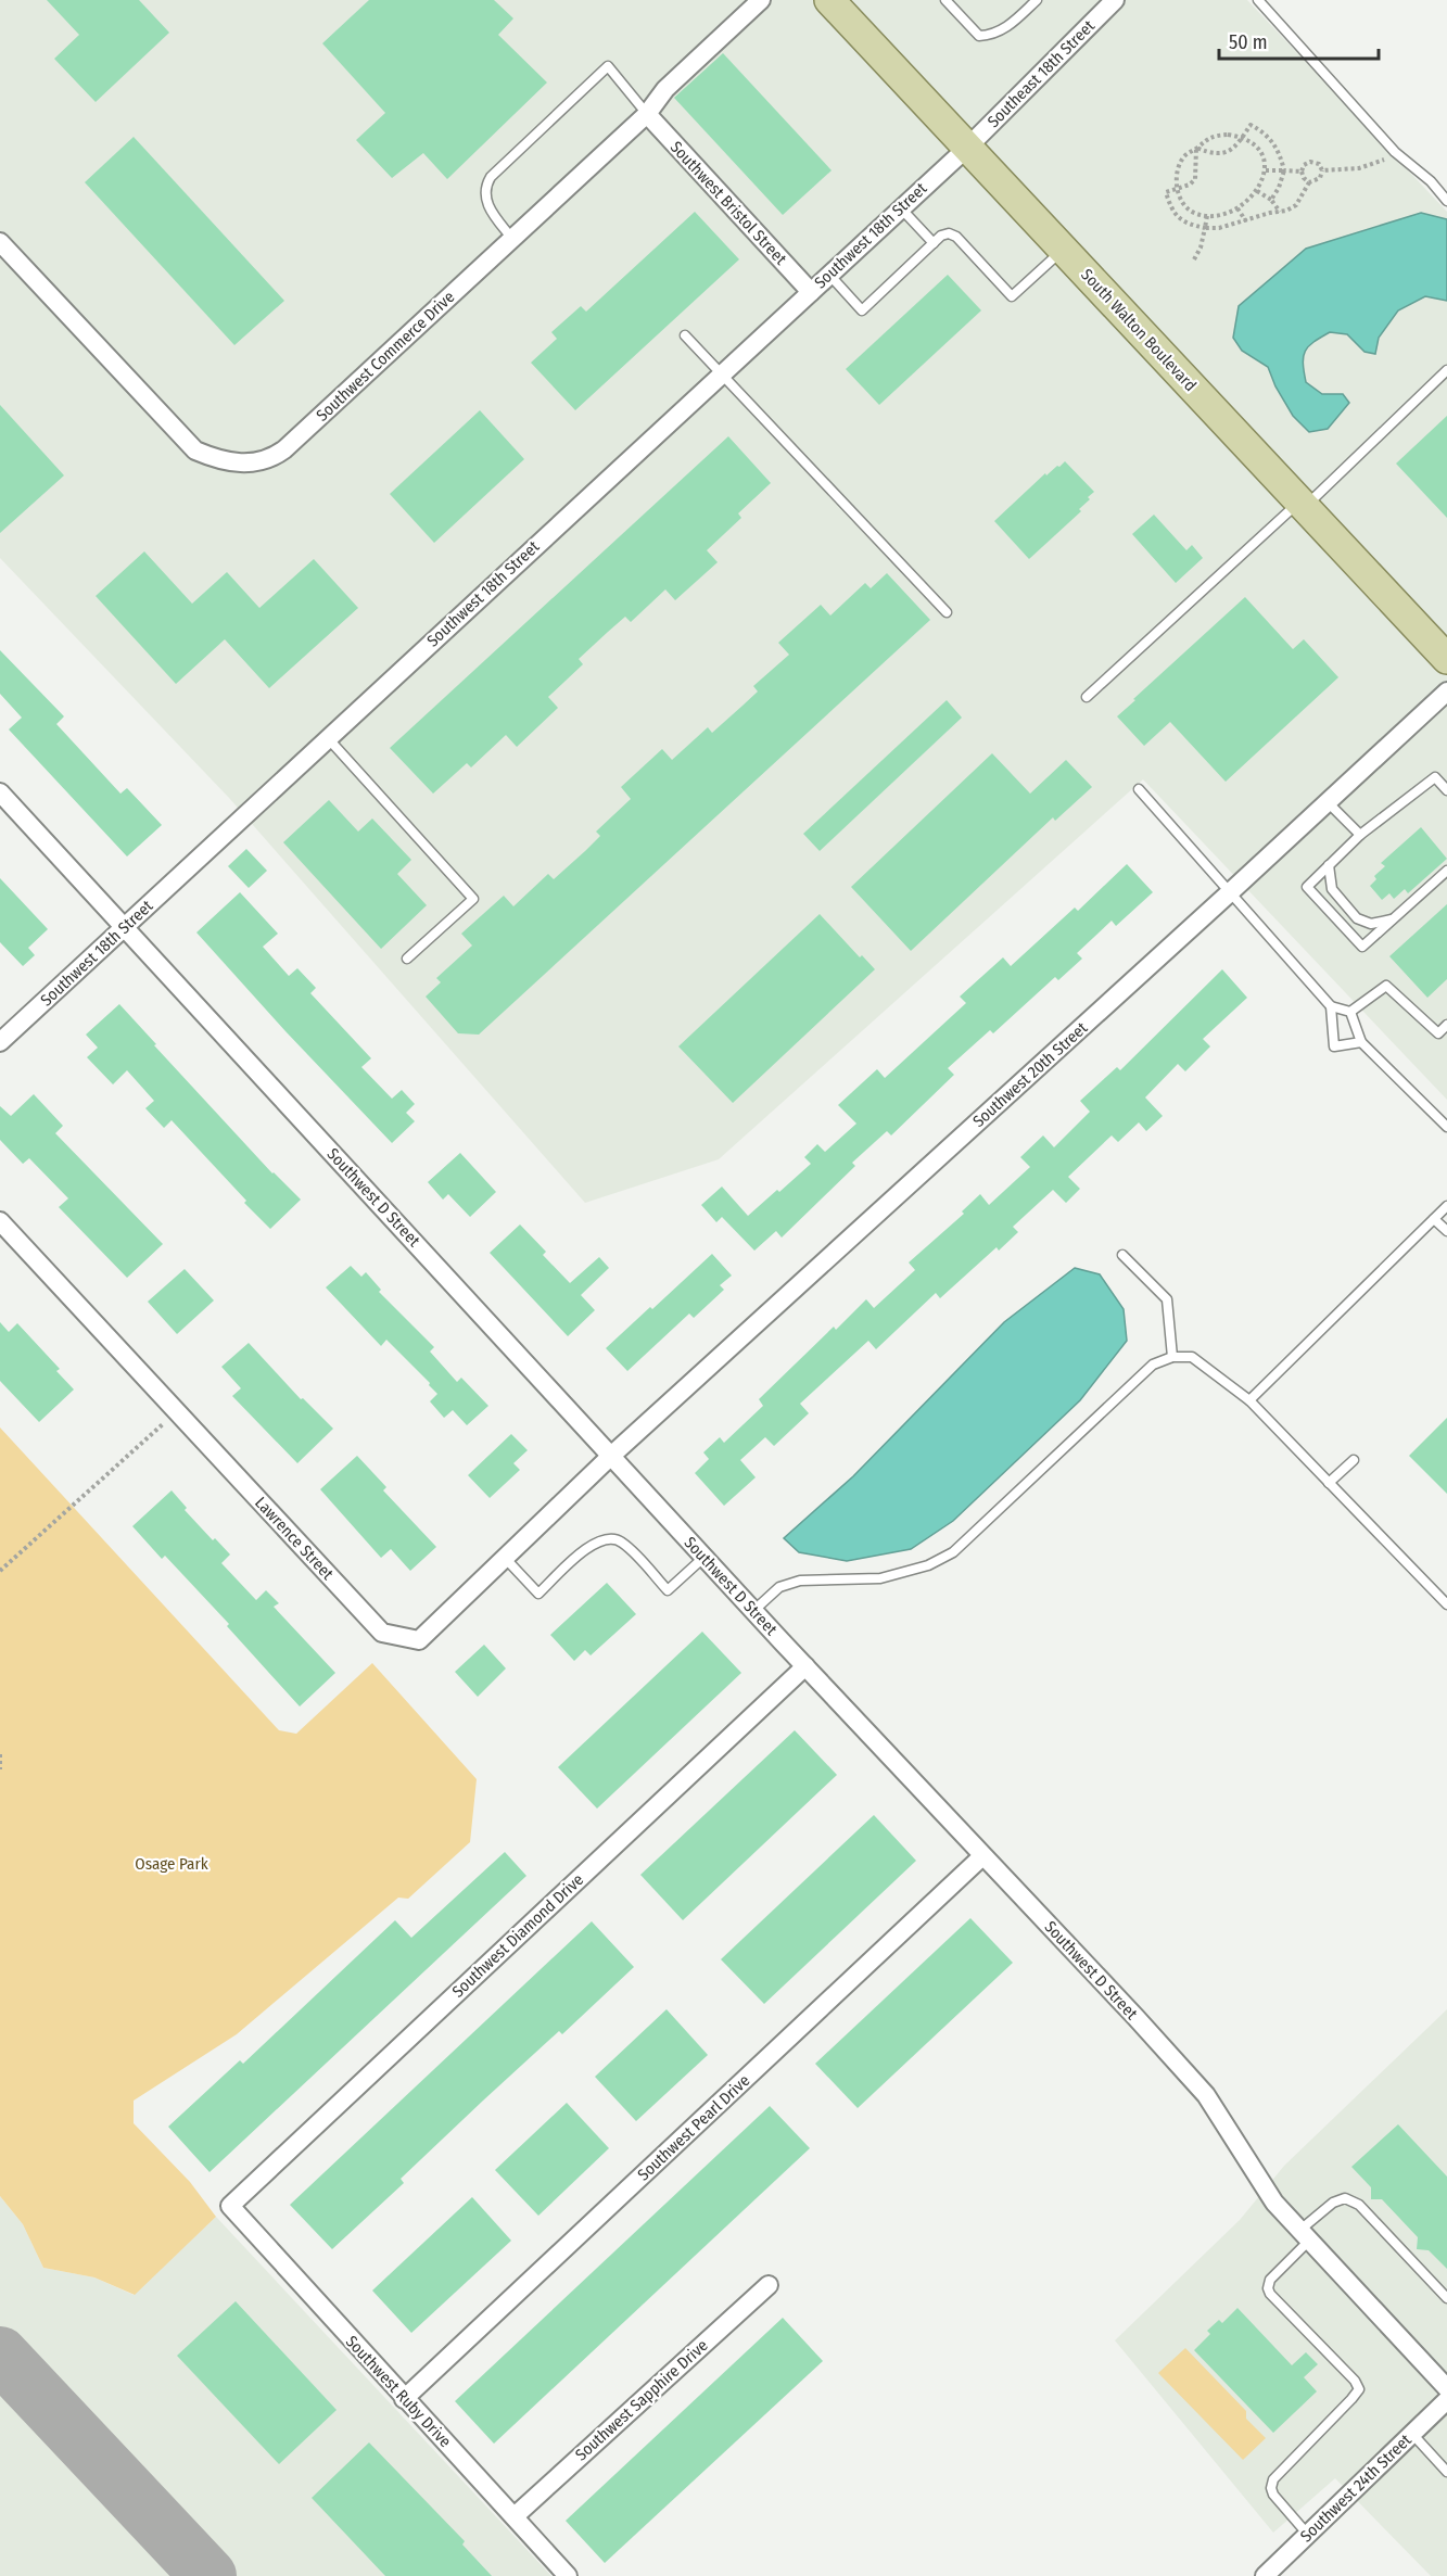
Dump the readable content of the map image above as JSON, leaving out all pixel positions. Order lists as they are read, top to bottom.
{
  "streets": {
    "main road": ["South Walton Boulevard"],
    "street": [
      "Southeast 18th Street",
      "Southwest Bristol Street",
      "Southwest 18th Street",
      "Southwest Commerce Drive",
      "Southwest 20th Street",
      "Southwest D Street",
      "Lawrence Street",
      "Southwest Diamond Drive",
      "Southwest Pearl Drive",
      "Southwest Ruby Drive",
      "Southwest Sapphire Drive",
      "Southwest 24th Street"
    ]
  },
  "crossings": [
    ["Southeast 18th Street", "Southwest 18th Street"],
    ["Southeast 18th Street", "South Walton Boulevard"],
    ["Southwest Bristol Street", "Southwest 18th Street"],
    ["Southwest Bristol Street", "Southwest Commerce Drive"],
    ["Southwest 18th Street", "South Walton Boulevard"],
    ["Southwest 18th Street", "Southwest D Street"],
    ["Southwest 20th Street", "Southwest D Street"],
    ["Southwest 20th Street", "Lawrence Street"],
    ["Southwest D Street", "Lawrence Street"],
    ["Southwest D Street", "Southwest Diamond Drive"],
    ["Southwest D Street", "Southwest Pearl Drive"],
    ["Southwest Diamond Drive", "Southwest Ruby Drive"],
    ["Southwest Pearl Drive", "Southwest Ruby Drive"],
    ["Southwest Ruby Drive", "Southwest Sapphire Drive"]
  ],
  "parks": ["Osage Park"],
  "scale_bar": "50 m"
}
